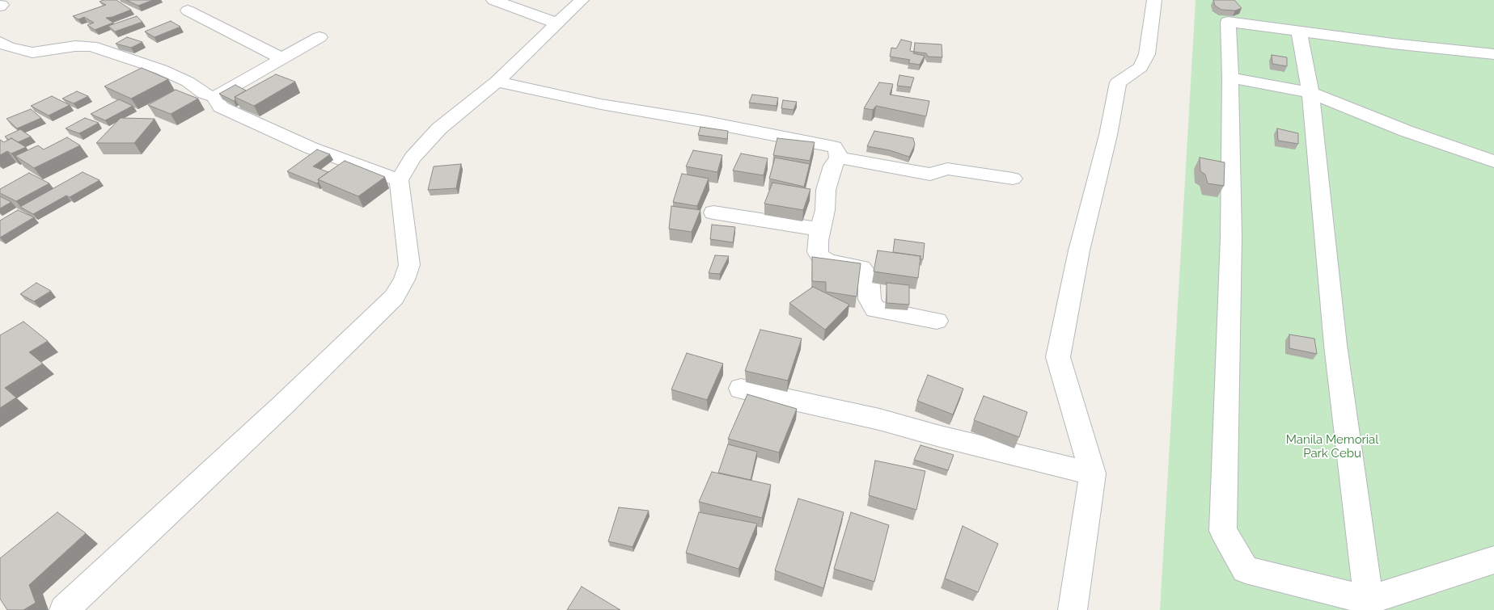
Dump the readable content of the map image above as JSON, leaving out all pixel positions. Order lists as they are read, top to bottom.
{
  "parks": ["Manila Memorial Park Cebu"]
}
